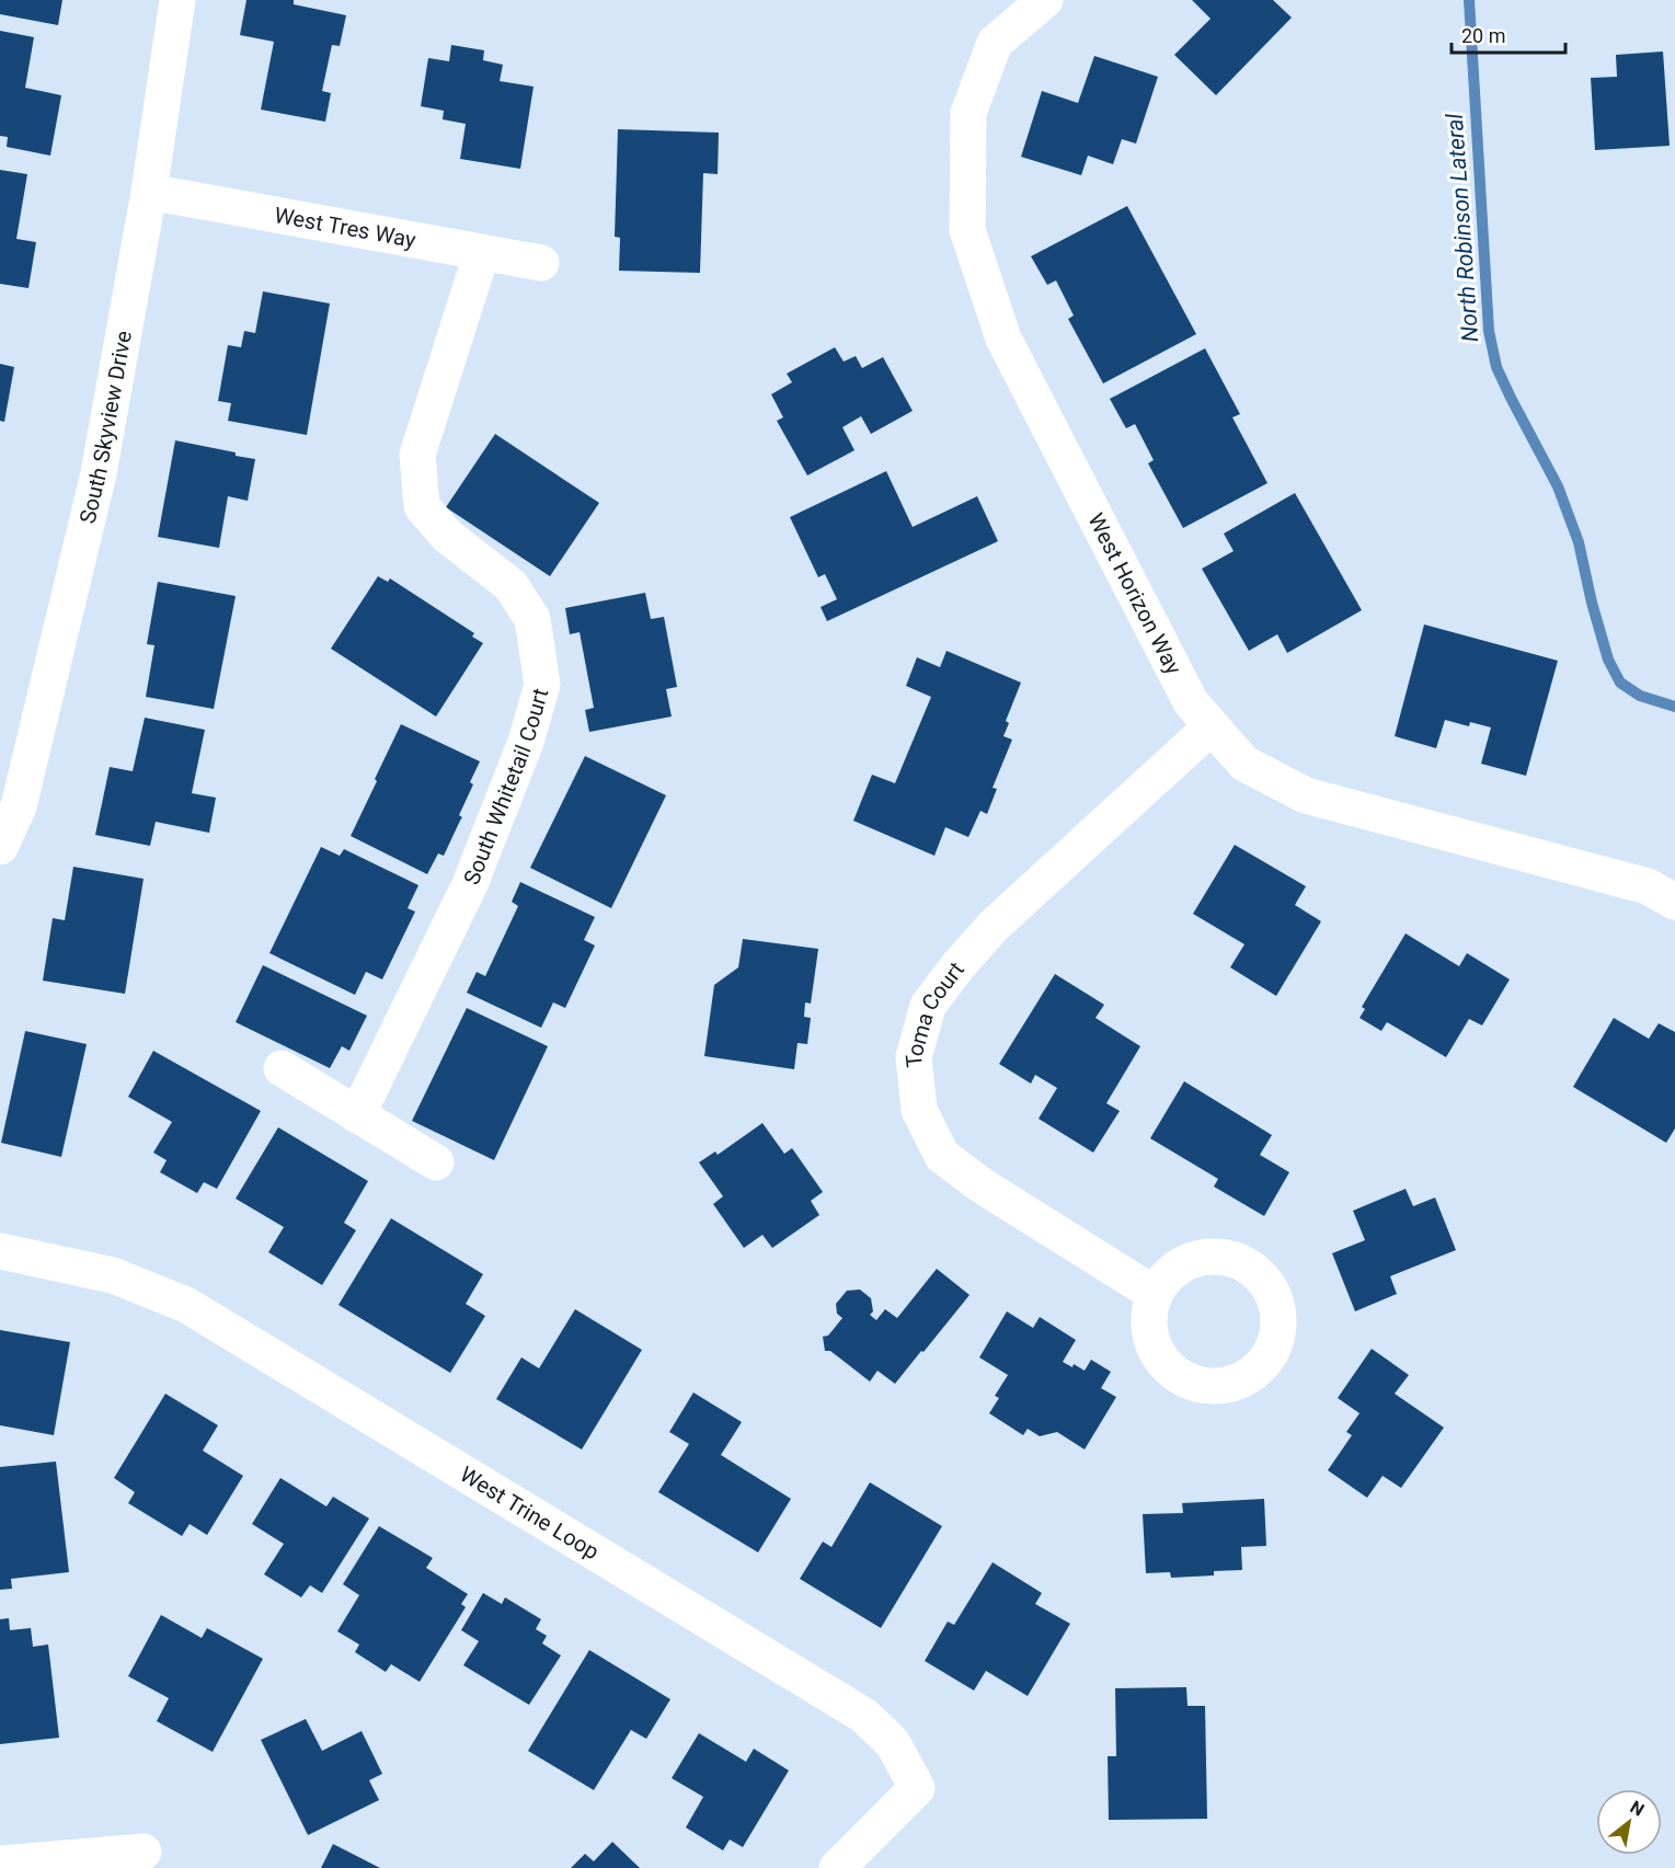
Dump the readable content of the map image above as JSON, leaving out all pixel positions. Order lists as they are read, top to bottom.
{
  "streets": {
    "street": [
      "West Tres Way",
      "South Skyview Drive",
      "West Horizon Way",
      "South Whitetail Court",
      "Toma Court",
      "West Trine Loop"
    ]
  },
  "crossings": [
    ["West Tres Way", "South Skyview Drive"],
    ["West Tres Way", "South Whitetail Court"],
    ["West Horizon Way", "Toma Court"]
  ],
  "water": ["North Robinson Lateral"],
  "scale_bar": "20 m",
  "north": "top right"
}
